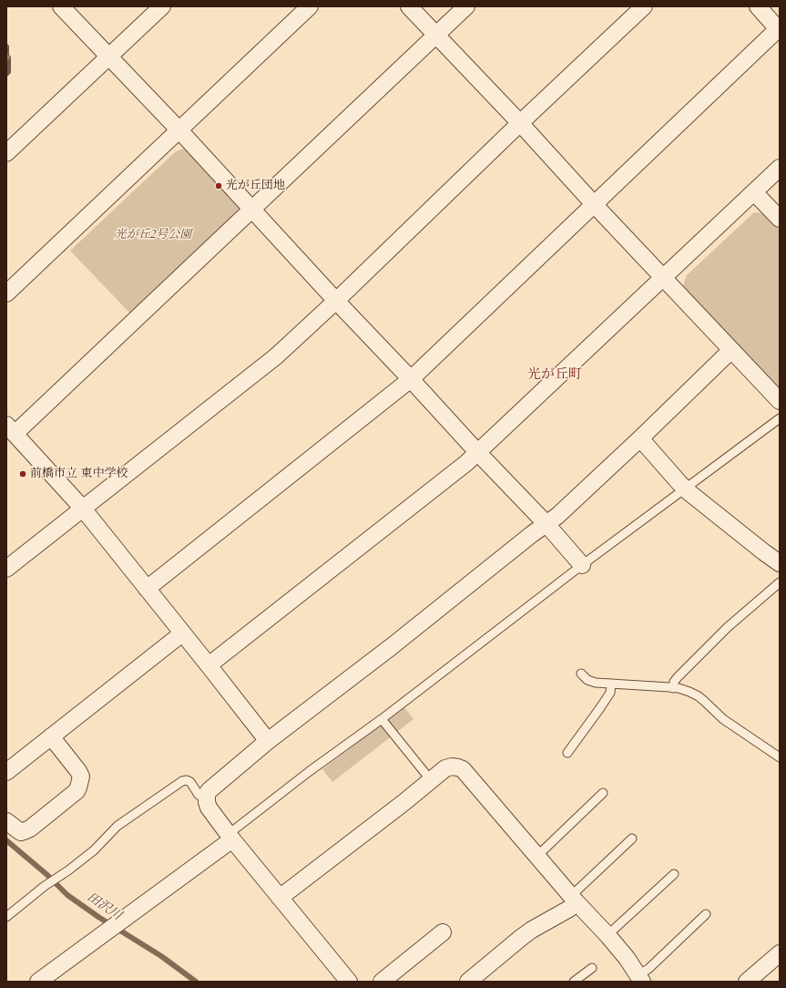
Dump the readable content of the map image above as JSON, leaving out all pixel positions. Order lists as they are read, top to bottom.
{
  "districts": ["光が丘町"],
  "water": ["田沢川"],
  "parks": ["光が丘2号公園"],
  "places": ["光が丘団地", "前橋市立 東中学校"]
}
